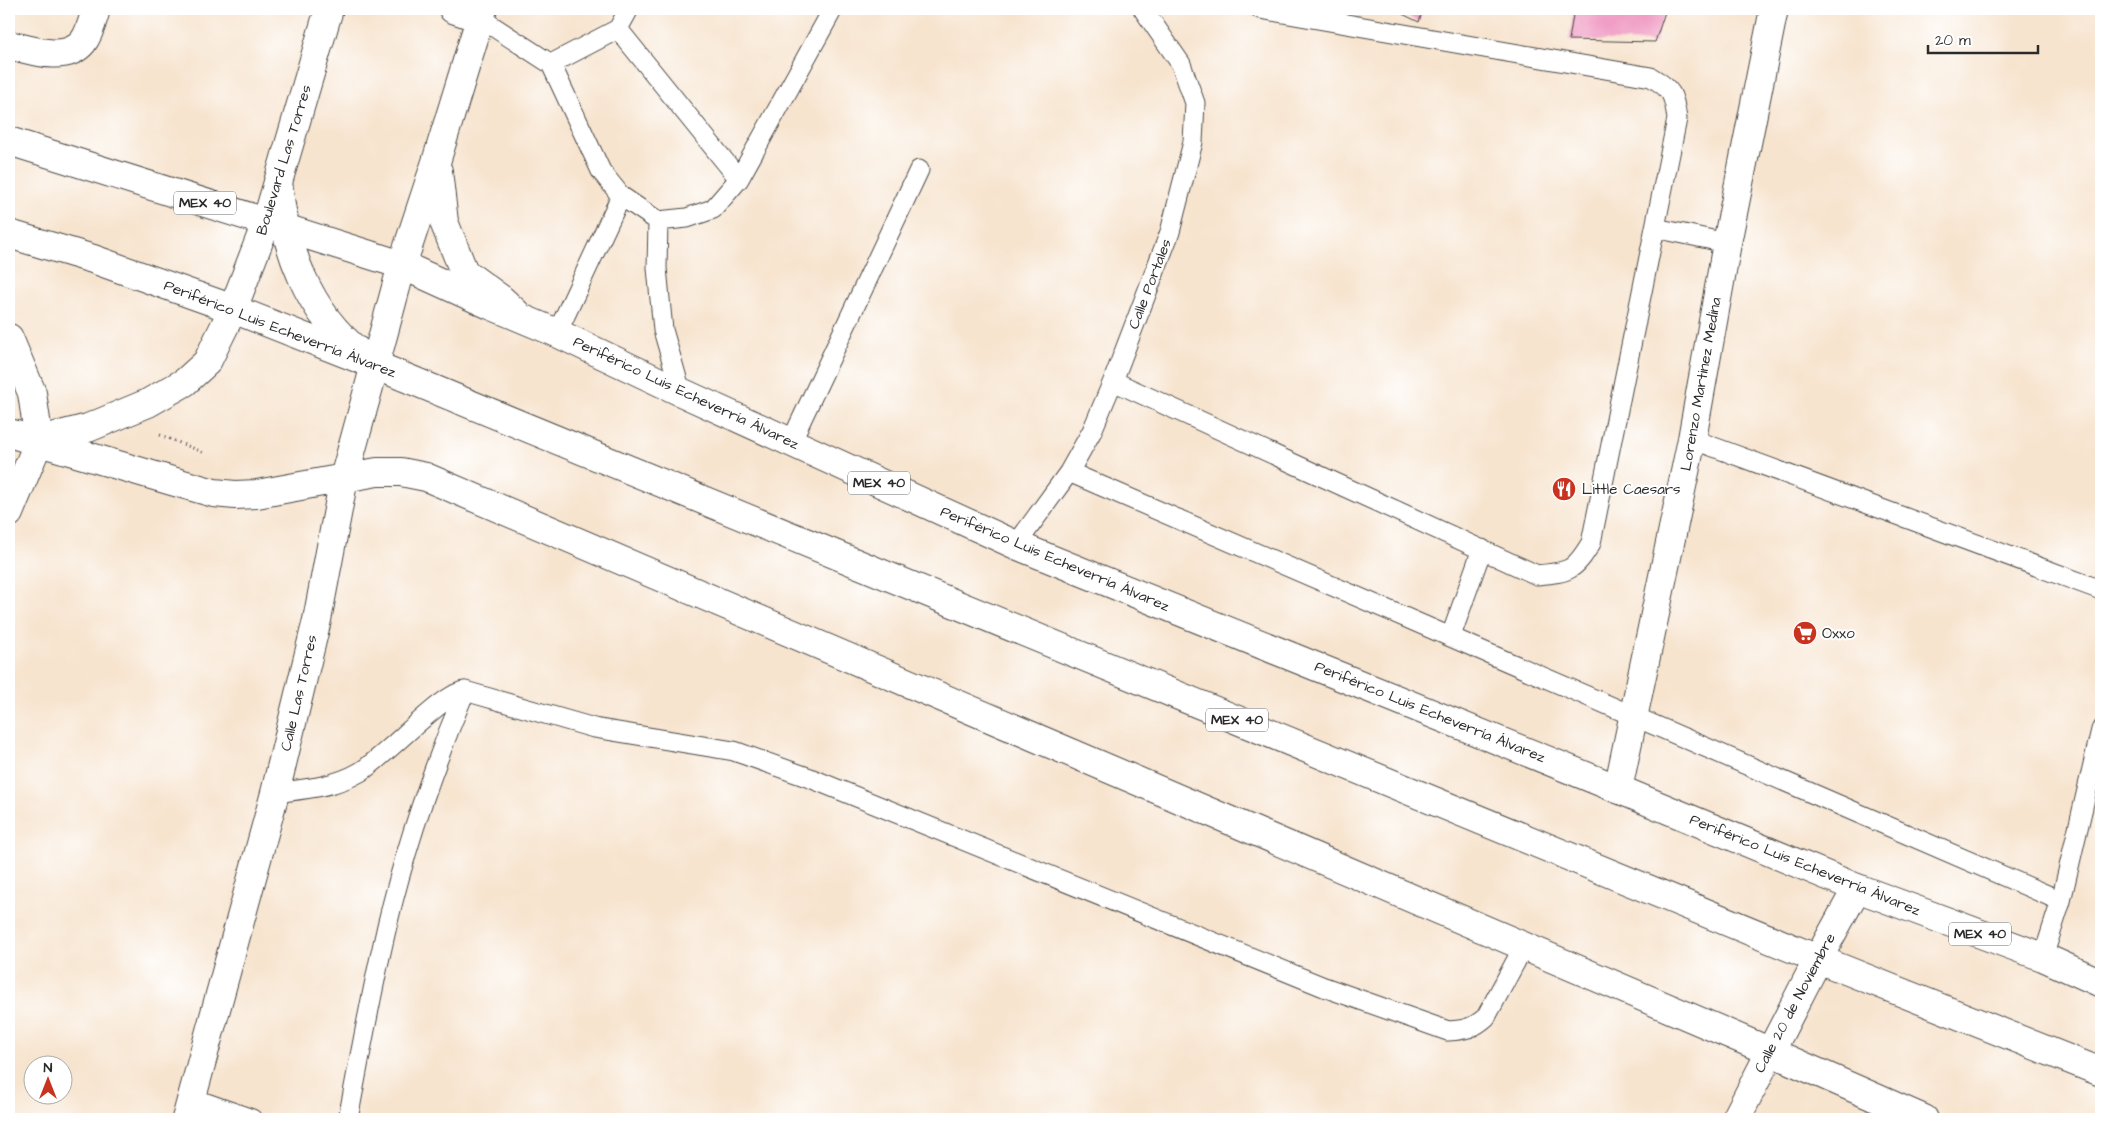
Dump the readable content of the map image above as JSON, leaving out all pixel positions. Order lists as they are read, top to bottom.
{
  "streets": {
    "main road": [
      "Boulevard Las Torres",
      "MEX 40",
      "Periférico Luis Echeverría Álvarez",
      "Lorenzo Martinez Medina",
      "Calle Las Torres",
      "Calle 20 de Noviembre"
    ],
    "lane": ["Calle Portales"]
  },
  "crossings": [
    ["Boulevard Las Torres", "Periférico Luis Echeverría Álvarez"],
    ["Calle Portales", "Periférico Luis Echeverría Álvarez"],
    ["Periférico Luis Echeverría Álvarez", "Lorenzo Martinez Medina"],
    ["Periférico Luis Echeverría Álvarez", "Calle Las Torres"],
    ["Periférico Luis Echeverría Álvarez", "Calle 20 de Noviembre"]
  ],
  "places": {
    "restaurant": ["Little Caesars"],
    "supermarket": ["Oxxo"]
  },
  "scale_bar": "20 m",
  "north": "top"
}
